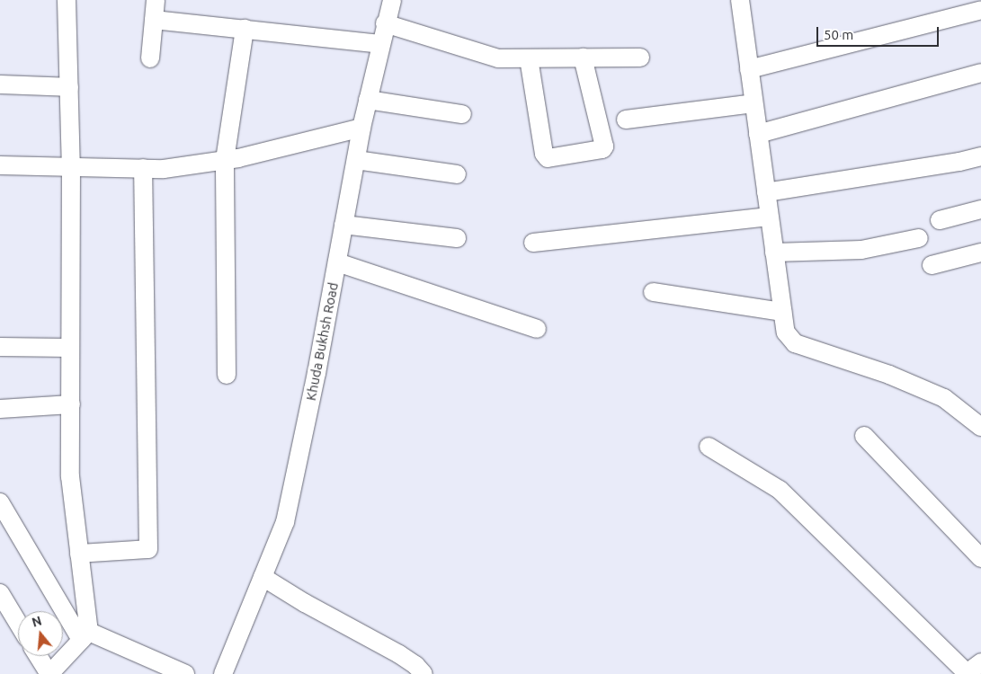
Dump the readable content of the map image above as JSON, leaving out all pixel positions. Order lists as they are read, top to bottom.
{
  "streets": {
    "street": ["Khuda Bukhsh Road"]
  },
  "scale_bar": "50 m",
  "north": "top"
}
